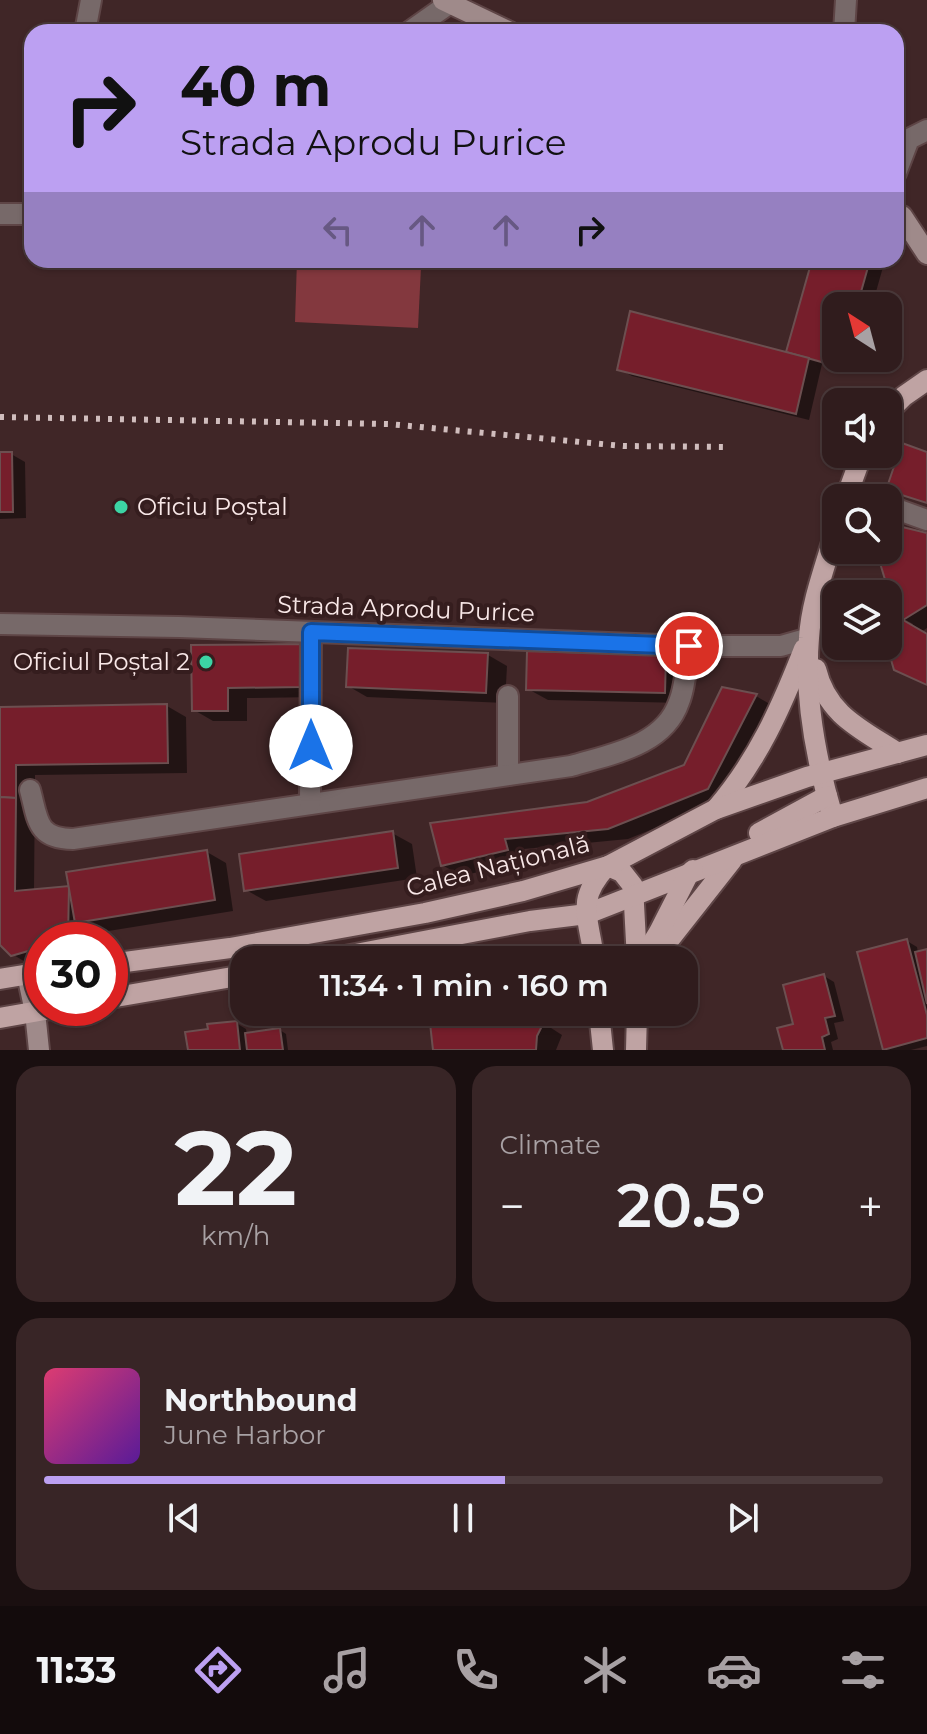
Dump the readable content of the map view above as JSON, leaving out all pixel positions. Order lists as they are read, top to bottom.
{
  "streets": {
    "main road": ["Calea Națională"],
    "street": ["Strada Aprodu Purice"]
  },
  "places": ["Oficiu Poștal", "Oficiul Poștal 2"],
  "north": "top left",
  "page": {
    "turn": ["40 m", "Strada Aprodu Purice"],
    "limit": "30",
    "trip": "11:34 · 1 min · 160 m",
    "tile": [
      ["22", "km/h"],
      "Climate"
    ],
    "heat": ["−", "20.5°", "+"],
    "song": ["Northbound", "June Harbor"],
    "tabs": "11:33"
  }
}
